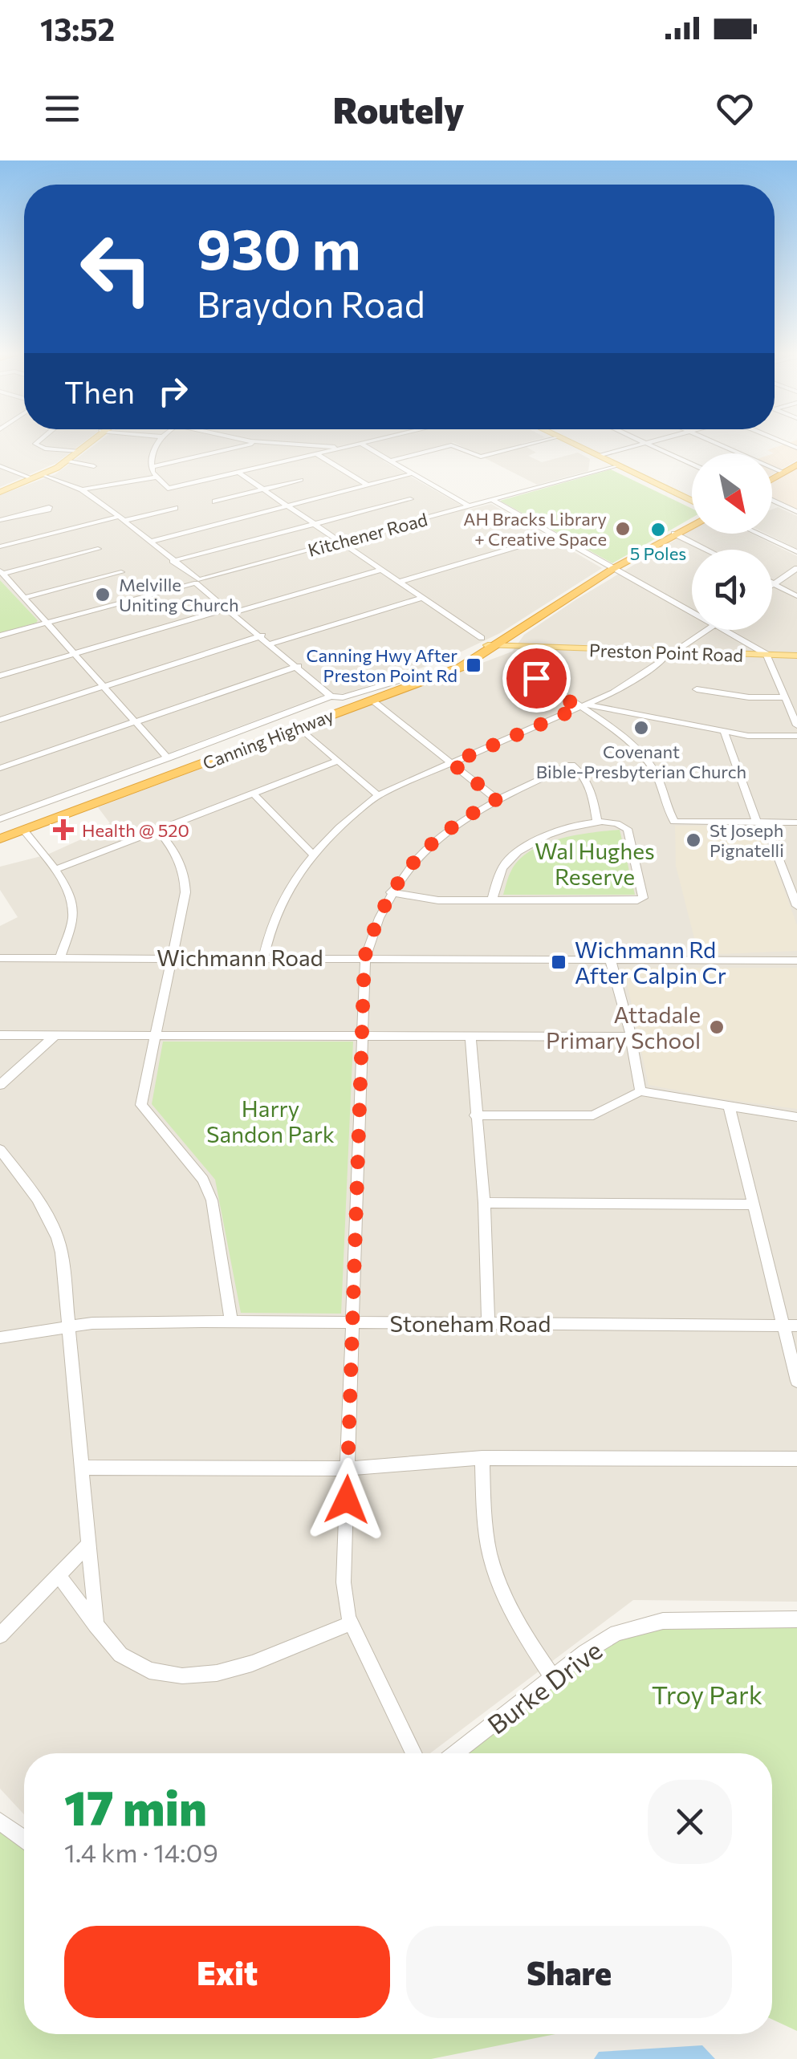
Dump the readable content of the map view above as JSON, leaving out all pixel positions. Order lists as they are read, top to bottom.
{
  "streets": {
    "highway": ["Canning Highway"],
    "main road": ["Preston Point Road"],
    "street": [
      "Kitchener Road",
      "Wichmann Road",
      "Stoneham Road",
      "Burke Drive"
    ]
  },
  "crossings": [
    ["Preston Point Road", "Canning Highway"]
  ],
  "parks": ["Wal Hughes Reserve", "Harry Sandon Park", "Troy Park"],
  "places": {
    "other": [
      "AH Bracks Library + Creative Space",
      "5 Poles",
      "Melville Uniting Church",
      "Covenant Bible-Presbyterian Church",
      "St Joseph Pignatelli",
      "Attadale Primary School"
    ],
    "transit": ["Canning Hwy After Preston Point Rd", "Wichmann Rd After Calpin Cr"],
    "health": ["Health @ 520"]
  },
  "north": "bottom right",
  "page": {
    "status": "13:52",
    "header": "Routely",
    "turn": ["930 m", "Braydon Road"],
    "then": "Then",
    "heading": ["17 min", "1.4 km · 14:09"],
    "buttons": ["Exit", "Share"]
  }
}
